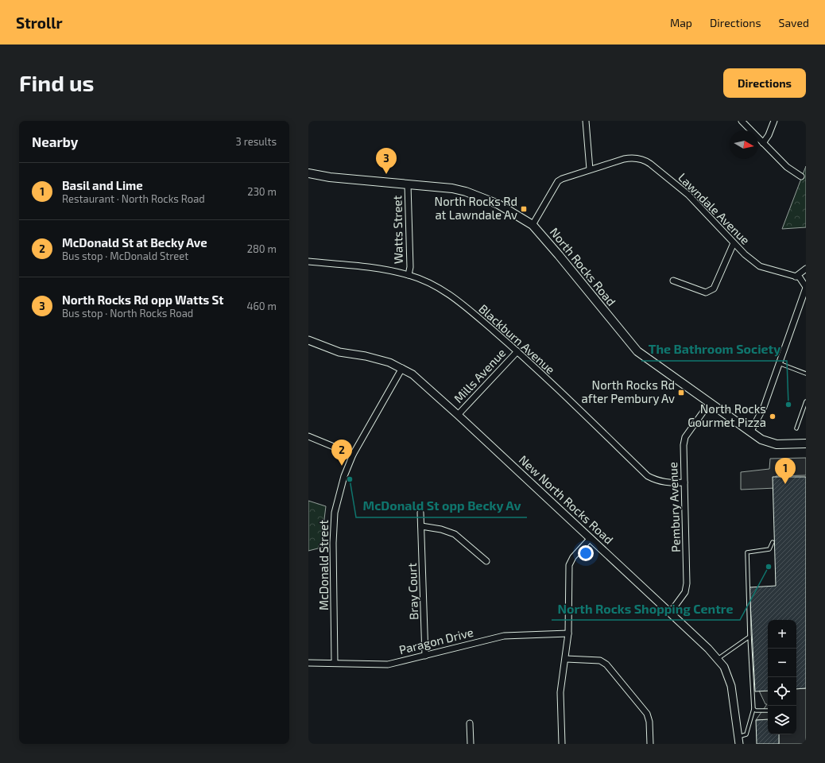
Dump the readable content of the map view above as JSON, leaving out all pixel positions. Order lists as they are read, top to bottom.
{
  "streets": {
    "main road": ["North Rocks Road"],
    "street": [
      "Lawndale Avenue",
      "Watts Street",
      "Blackburn Avenue",
      "Mills Avenue",
      "New North Rocks Road",
      "Pembury Avenue",
      "McDonald Street",
      "Bray Court",
      "Paragon Drive"
    ]
  },
  "crossings": [
    ["Lawndale Avenue", "North Rocks Road"],
    ["Watts Street", "North Rocks Road"],
    ["Watts Street", "Blackburn Avenue"],
    ["North Rocks Road", "Pembury Avenue"],
    ["Blackburn Avenue", "Mills Avenue"],
    ["Blackburn Avenue", "Pembury Avenue"],
    ["Mills Avenue", "New North Rocks Road"],
    ["New North Rocks Road", "Pembury Avenue"],
    ["New North Rocks Road", "McDonald Street"],
    ["McDonald Street", "Paragon Drive"],
    ["Bray Court", "Paragon Drive"]
  ],
  "places": {
    "transit": ["North Rocks Rd at Lawndale Av", "North Rocks Rd after Pembury Av"],
    "other": [
      "The Bathroom Society",
      "North Rocks Gourmet Pizza",
      "McDonald St opp Becky Av",
      "North Rocks Shopping Centre"
    ]
  },
  "north": "right",
  "page": {
    "header": "Strollr",
    "nav": ["Map", "Directions", "Saved"],
    "buttons": "Directions",
    "title": "Find us",
    "heading": ["Nearby", "3 results"],
    "pins": ["3", "2", "1"],
    "list": [
      {
        "mark": "1",
        "name": "Basil and Lime",
        "note": "Restaurant · North Rocks Road",
        "value": "230 m"
      },
      {
        "mark": "2",
        "name": "McDonald St at Becky Ave",
        "note": "Bus stop · McDonald Street",
        "value": "280 m"
      },
      {
        "mark": "3",
        "name": "North Rocks Rd opp Watts St",
        "note": "Bus stop · North Rocks Road",
        "value": "460 m"
      }
    ],
    "map_buttons": ["+", "−"]
  }
}
